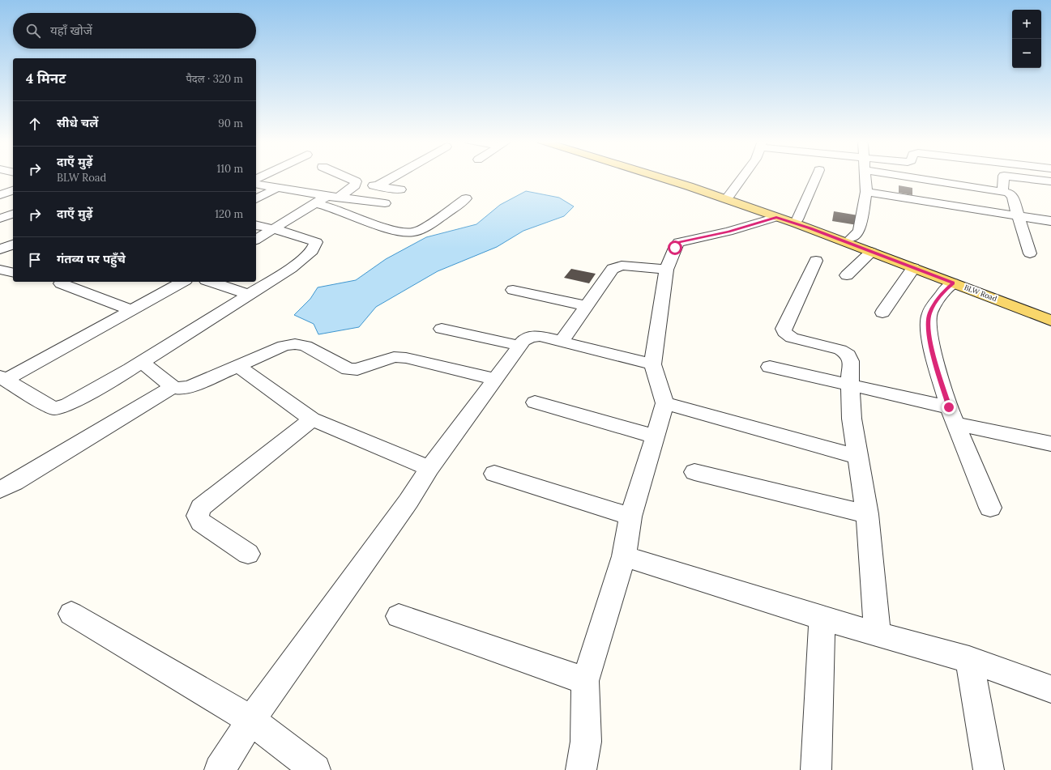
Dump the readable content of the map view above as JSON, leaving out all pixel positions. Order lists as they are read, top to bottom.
{
  "streets": {
    "main road": ["BLW Road"]
  },
  "page": {
    "map_buttons": ["+", "−"],
    "search": "यहाँ खोजें",
    "heading": ["4 मिनट", "पैदल · 320 m"],
    "list": [
      ["सीधे चलें", "90 m"],
      ["दाएँ मुड़ें", "BLW Road", "110 m"],
      ["दाएँ मुड़ें", "120 m"],
      "गंतव्य पर पहुँचे"
    ]
  }
}
